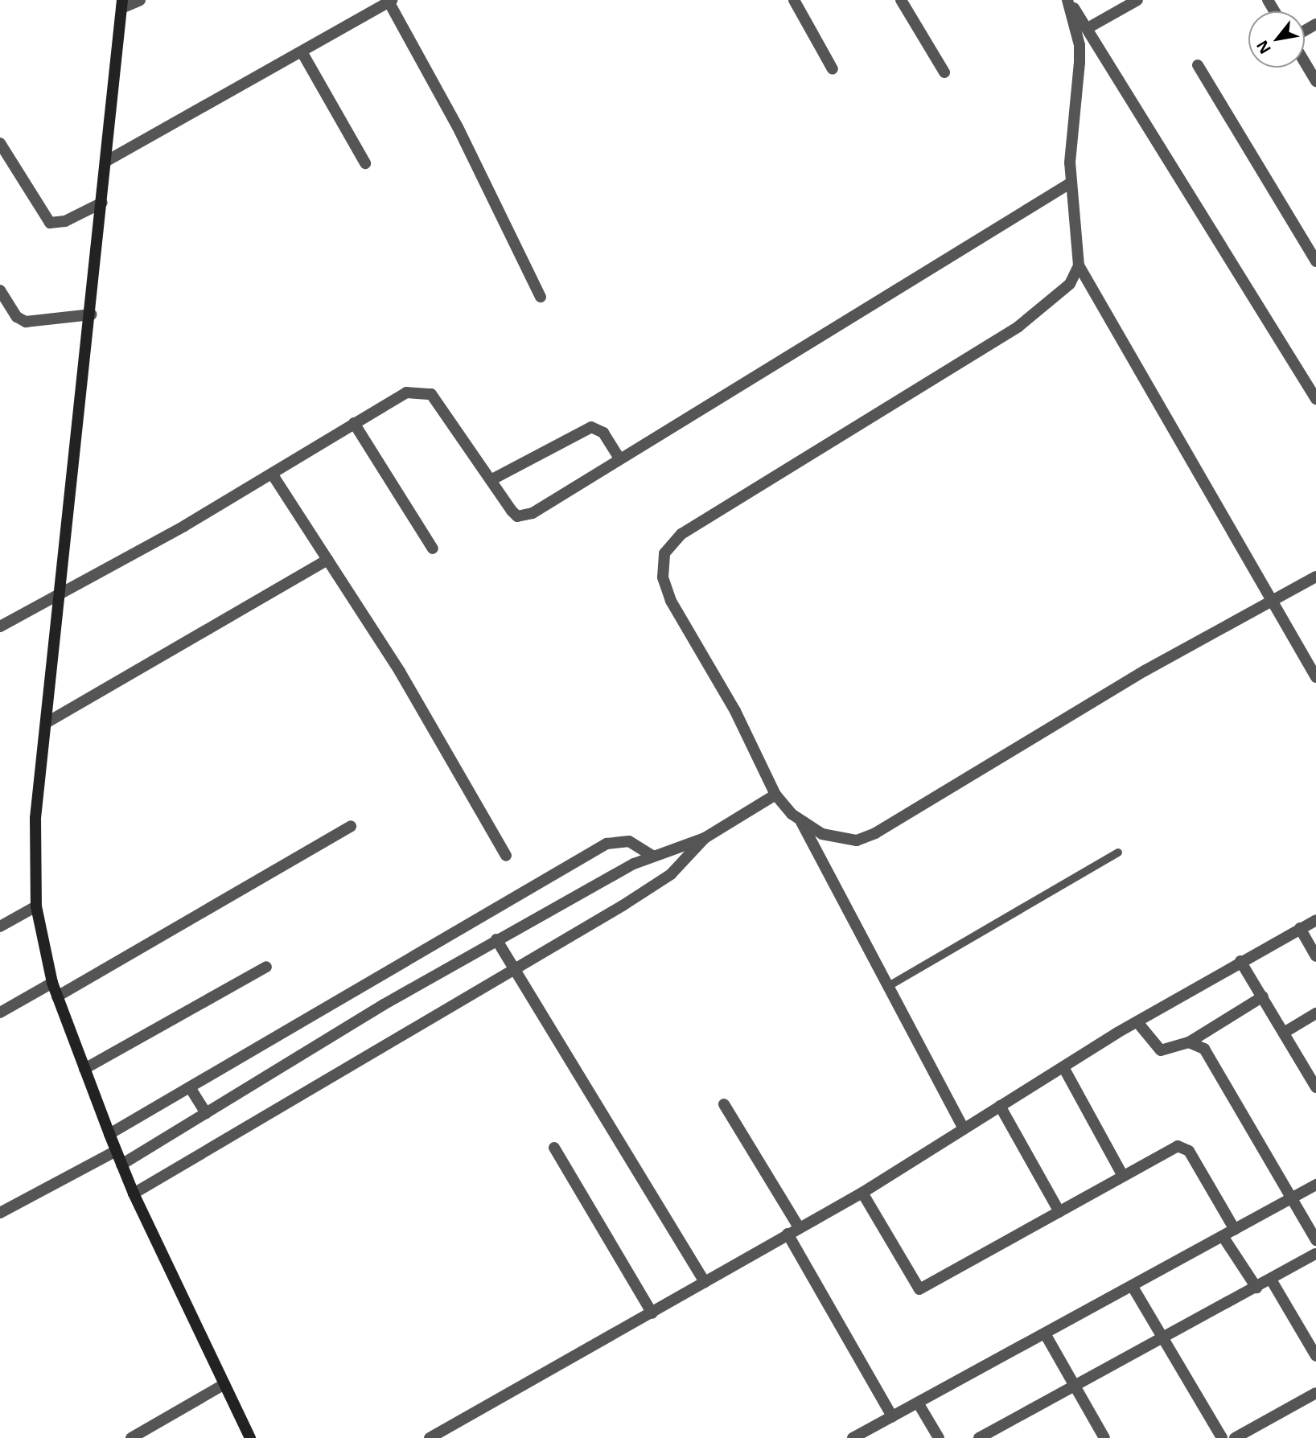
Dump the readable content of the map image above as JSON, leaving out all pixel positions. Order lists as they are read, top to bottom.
{
  "north": "bottom left"
}
